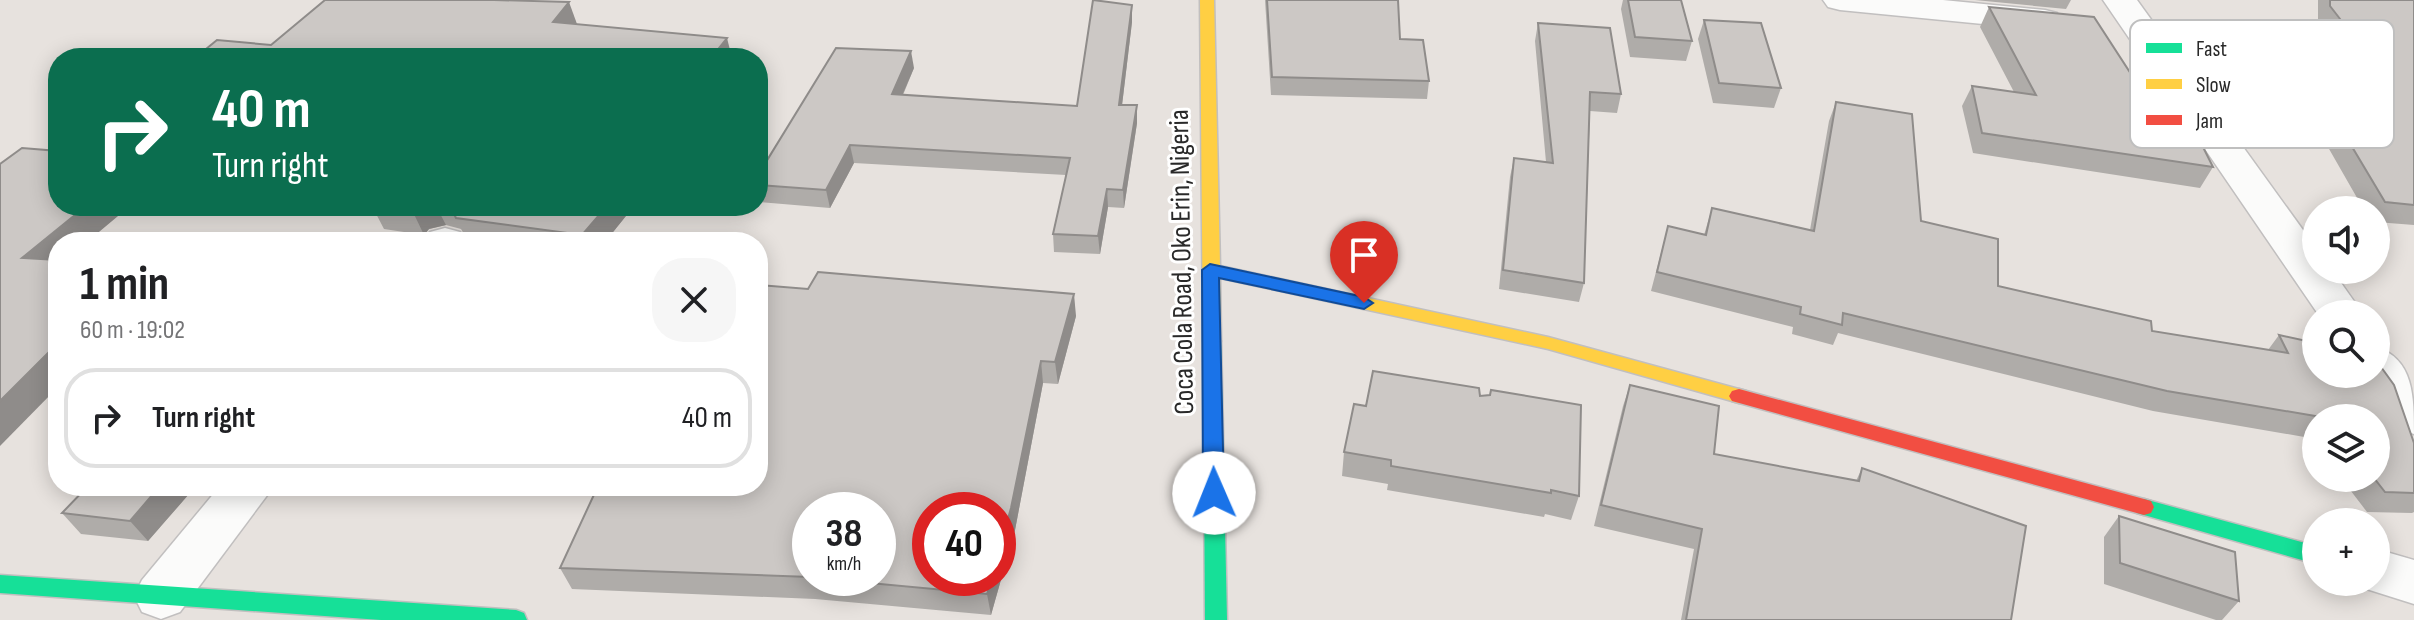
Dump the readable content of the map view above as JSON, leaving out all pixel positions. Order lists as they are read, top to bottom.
{
  "streets": {
    "street": ["Coca Cola Road, Oko Erin, Nigeria"]
  },
  "legend": ["Fast", "Slow", "Jam"],
  "page": {
    "turn": ["40 m", "Turn right"],
    "map_buttons": "+",
    "heading": ["1 min", "60 m · 19:02"],
    "list": [
      {
        "name": "Turn right",
        "value": "40 m"
      }
    ],
    "speed": "38 km/h",
    "limit": "40"
  }
}
